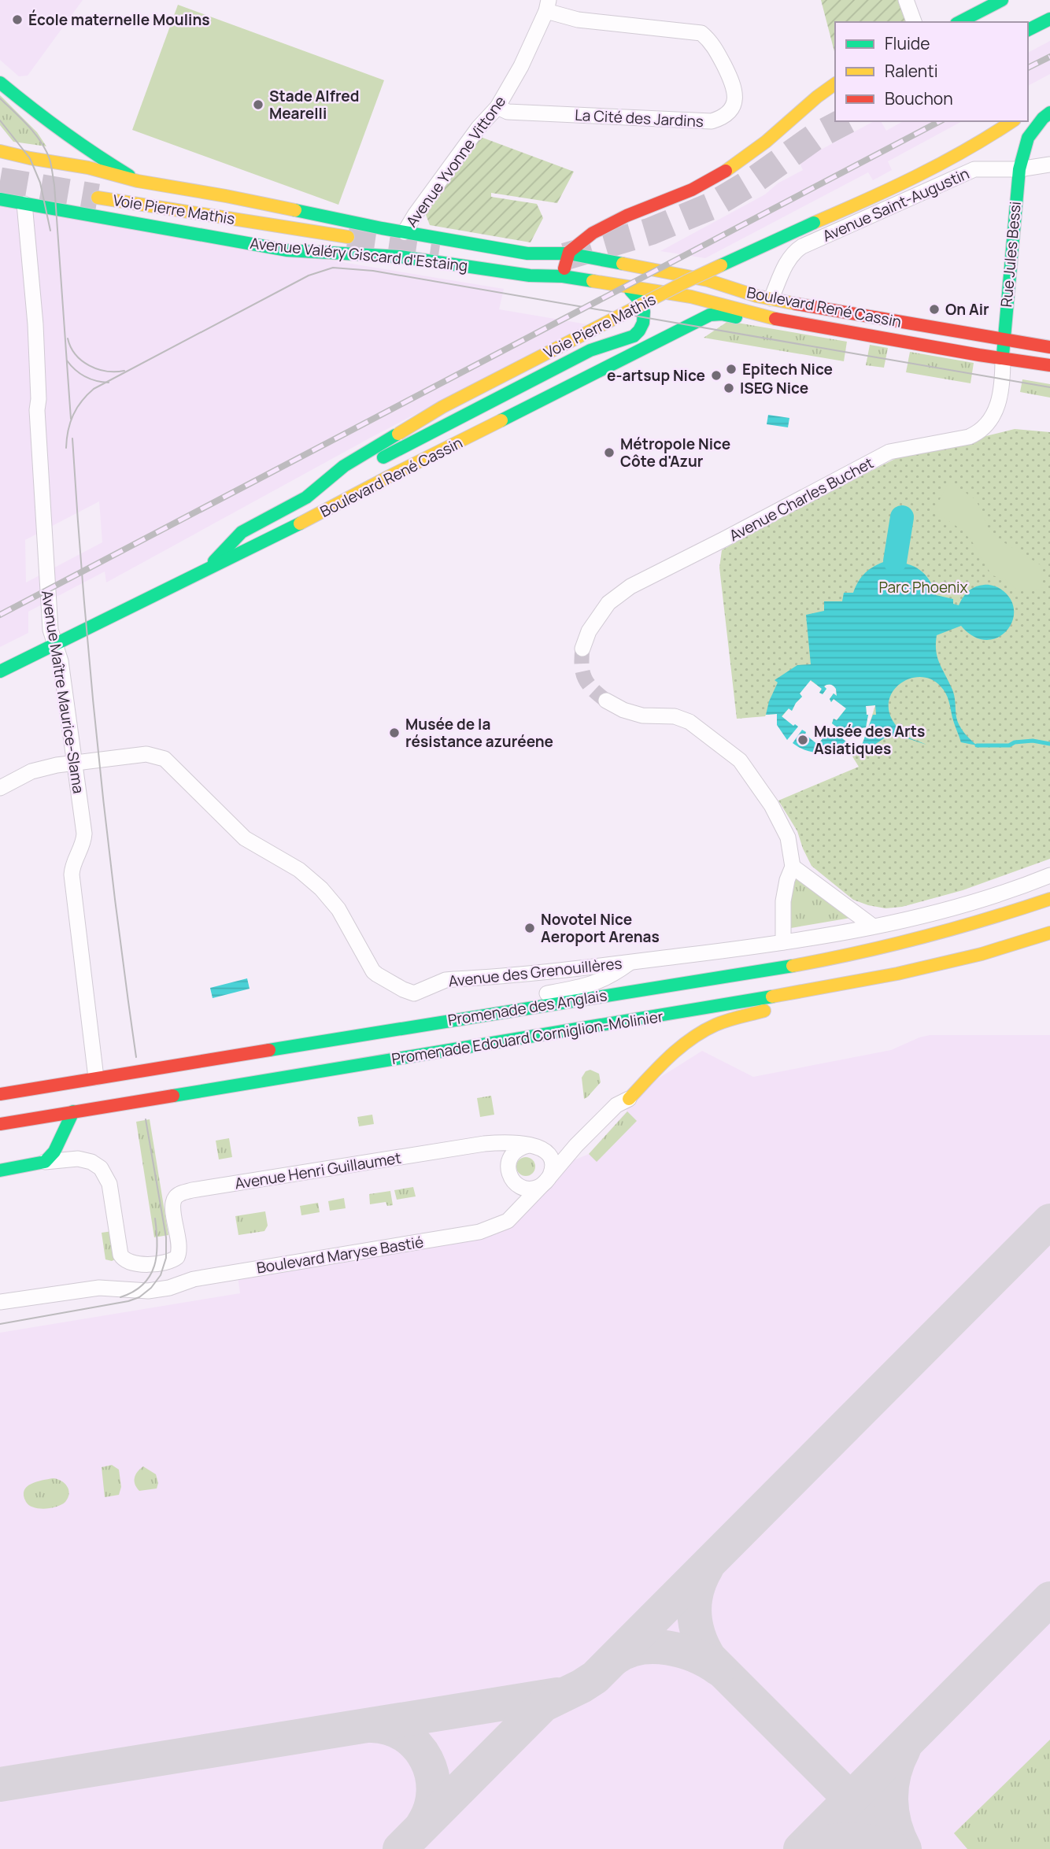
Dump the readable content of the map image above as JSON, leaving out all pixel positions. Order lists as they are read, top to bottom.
{
  "streets": {
    "main road": [
      "Voie Pierre Mathis",
      "Avenue Valéry Giscard d'Estaing",
      "Rue Jules Bessi",
      "Boulevard René Cassin",
      "Promenade des Anglais",
      "Promenade Edouard Corniglion-Molinier"
    ],
    "street": [
      "La Cité des Jardins",
      "Avenue Yvonne Vittone",
      "Avenue Saint-Augustin",
      "Avenue Charles Buchet",
      "Avenue Maître Maurice-Slama",
      "Avenue des Grenouillères",
      "Avenue Henri Guillaumet",
      "Boulevard Maryse Bastié"
    ]
  },
  "crossings": [
    ["La Cité des Jardins", "Avenue Yvonne Vittone"],
    ["Avenue Yvonne Vittone", "Avenue Valéry Giscard d'Estaing"],
    ["Avenue Saint-Augustin", "Rue Jules Bessi"],
    ["Avenue Saint-Augustin", "Boulevard René Cassin"],
    ["Voie Pierre Mathis", "Boulevard René Cassin"],
    ["Avenue Valéry Giscard d'Estaing", "Boulevard René Cassin"],
    ["Avenue Valéry Giscard d'Estaing", "Avenue Maître Maurice-Slama"],
    ["Rue Jules Bessi", "Boulevard René Cassin"],
    ["Rue Jules Bessi", "Avenue Charles Buchet"],
    ["Boulevard René Cassin", "Avenue Charles Buchet"],
    ["Boulevard René Cassin", "Avenue Maître Maurice-Slama"],
    ["Avenue Maître Maurice-Slama", "Avenue des Grenouillères"],
    ["Avenue Maître Maurice-Slama", "Promenade des Anglais"],
    ["Avenue des Grenouillères", "Promenade des Anglais"],
    ["Avenue Henri Guillaumet", "Boulevard Maryse Bastié"]
  ],
  "parks": ["Parc Phoenix"],
  "places": [
    "École maternelle Moulins",
    "Stade Alfred Mearelli",
    "On Air",
    "Epitech Nice",
    "e-artsup Nice",
    "ISEG Nice",
    "Métropole Nice Côte d'Azur",
    "Musée de la résistance azuréene",
    "Musée des Arts Asiatiques",
    "Novotel Nice Aeroport Arenas"
  ],
  "legend": ["Fluide", "Ralenti", "Bouchon"]
}
